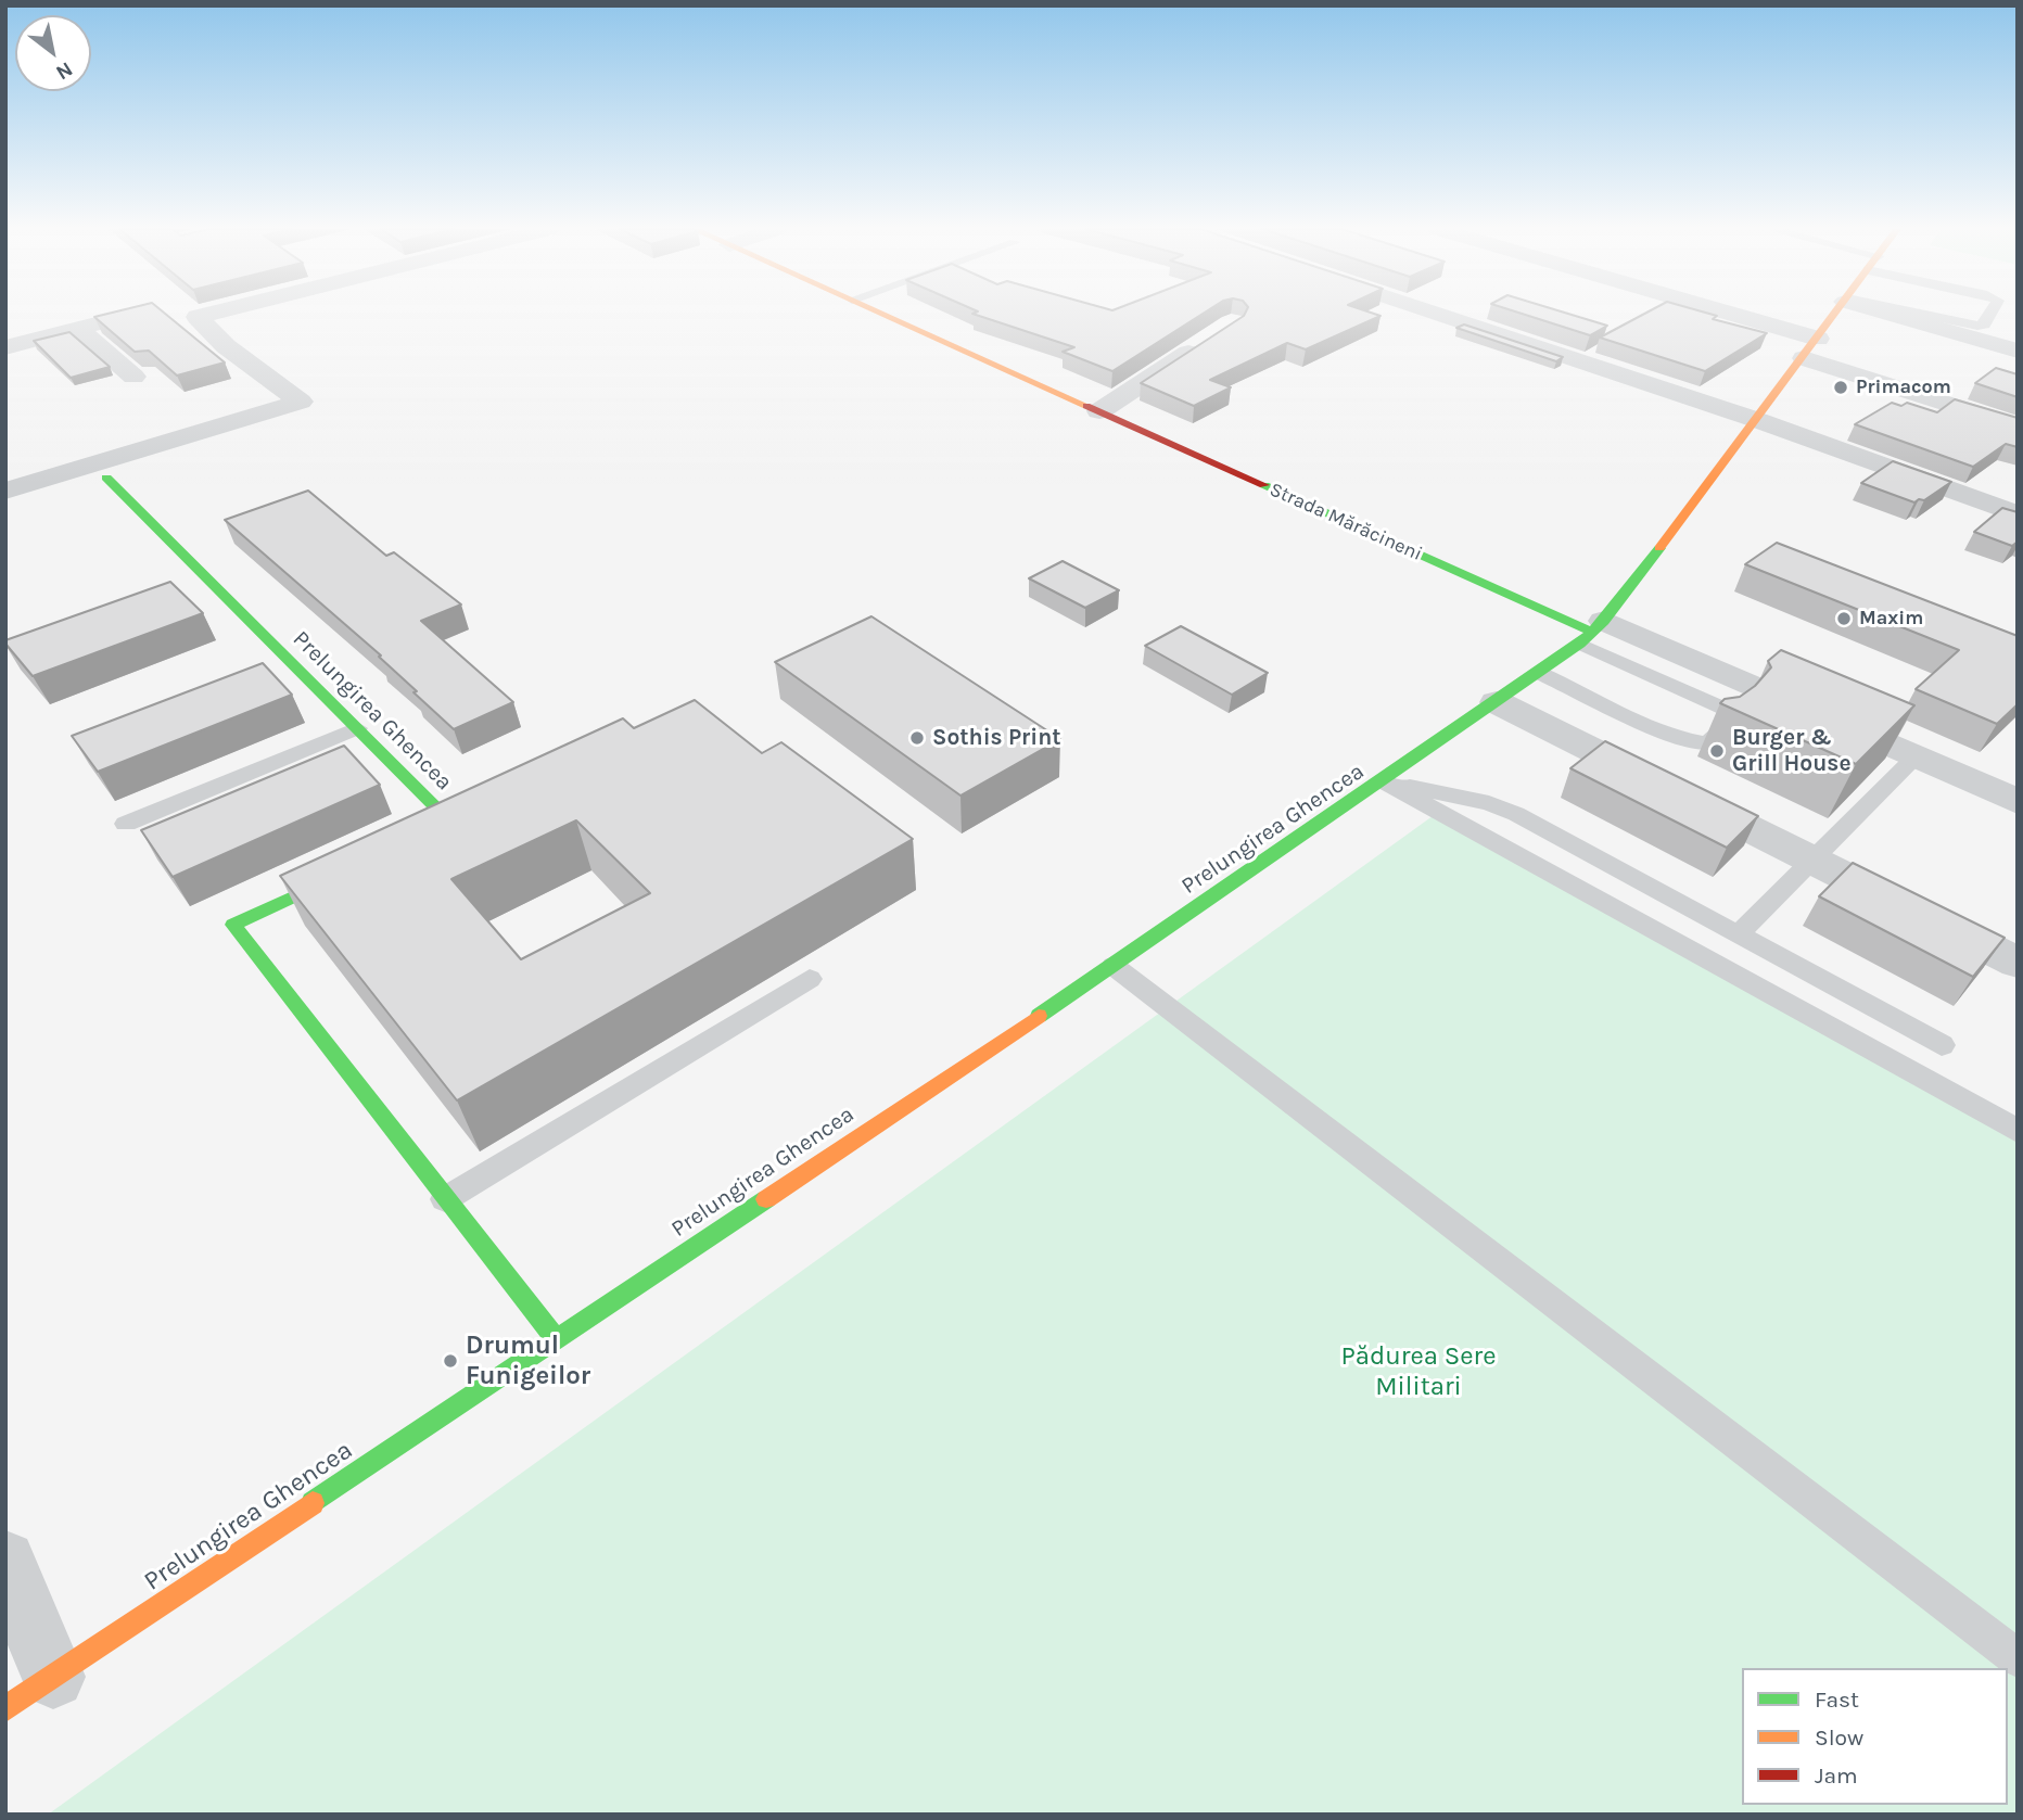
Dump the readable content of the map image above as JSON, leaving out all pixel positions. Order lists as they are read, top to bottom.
{
  "streets": {
    "street": ["Strada Mărăcineni", "Prelungirea Ghencea"]
  },
  "crossings": [
    ["Strada Mărăcineni", "Prelungirea Ghencea"]
  ],
  "parks": ["Pădurea Sere Militari"],
  "places": [
    "Primacom",
    "Maxim",
    "Sothis Print",
    "Burger & Grill House",
    "Drumul Funigeilor"
  ],
  "legend": ["Fast", "Slow", "Jam"],
  "north": "bottom right"
}
